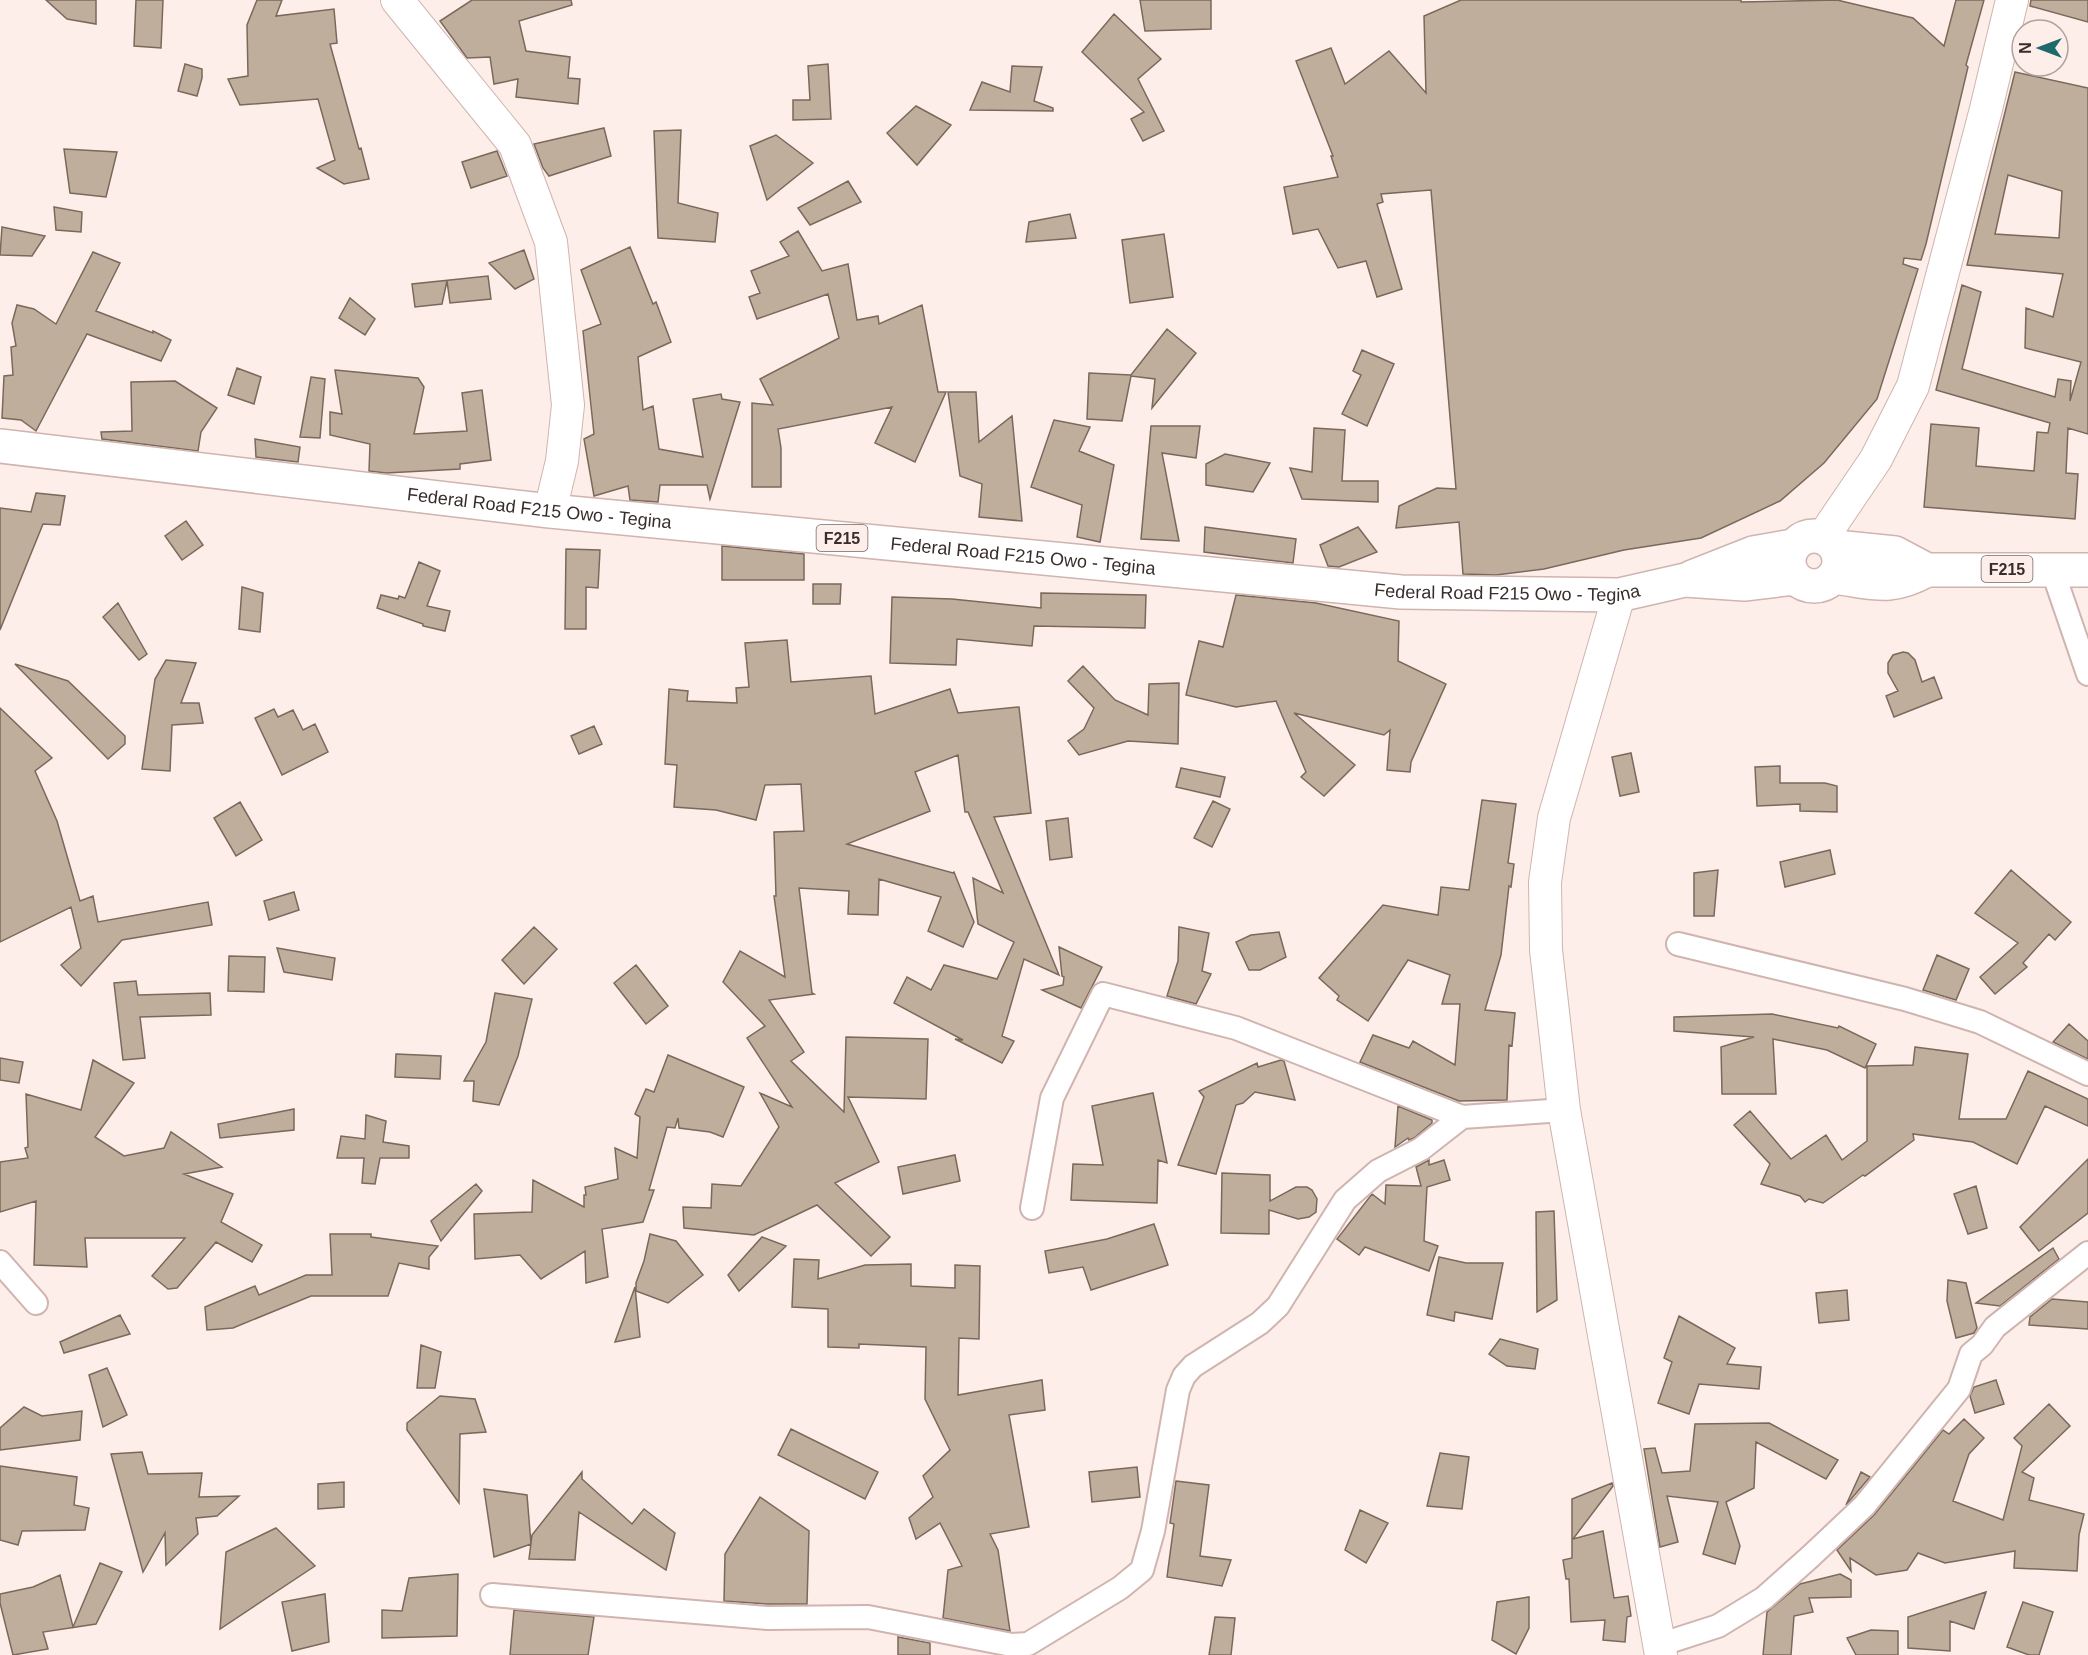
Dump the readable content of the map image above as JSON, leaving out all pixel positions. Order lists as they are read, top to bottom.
{
  "streets": {
    "main road": ["Federal Road F215 Owo - Tegina", "F215"]
  },
  "crossings": [
    ["Federal Road F215 Owo - Tegina", "F215"]
  ],
  "north": "left"
}
